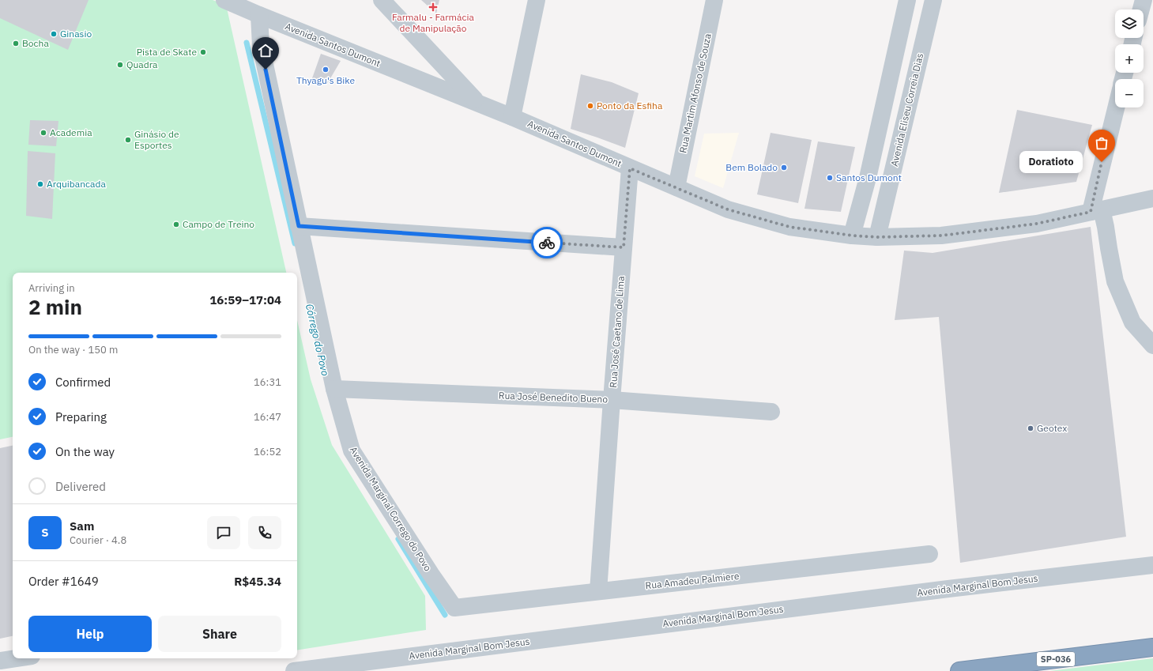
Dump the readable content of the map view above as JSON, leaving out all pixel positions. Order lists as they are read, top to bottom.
{
  "streets": {
    "highway": ["SP-036"],
    "street": [
      "Avenida Santos Dumont",
      "Rua Martim Afonso de Souza",
      "Avenida Eliseu Correia Dias",
      "Rua José Caetano de Lima",
      "Rua José Benedito Bueno",
      "Avenida Marginal Corrego do Povo",
      "Rua Amadeu Palmiere",
      "Avenida Marginal Bom Jesus"
    ]
  },
  "crossings": [
    ["Avenida Santos Dumont", "Rua Martim Afonso de Souza"],
    ["Avenida Santos Dumont", "Avenida Eliseu Correia Dias"],
    ["Avenida Santos Dumont", "Rua José Caetano de Lima"],
    ["Avenida Santos Dumont", "Avenida Marginal Corrego do Povo"],
    ["Rua José Caetano de Lima", "Rua José Benedito Bueno"],
    ["Rua José Caetano de Lima", "Rua Amadeu Palmiere"],
    ["Rua José Benedito Bueno", "Avenida Marginal Corrego do Povo"],
    ["Avenida Marginal Corrego do Povo", "Rua Amadeu Palmiere"]
  ],
  "water": ["Córrego do Povo"],
  "places": {
    "health": ["Farmalu - Farmácia de Manipulação"],
    "other": [
      "Ginasio",
      "Bocha",
      "Pista de Skate",
      "Quadra",
      "Thyagu's Bike",
      "Ponto da Esfiha",
      "Academia",
      "Ginásio de Esportes",
      "Doratioto",
      "Bem Bolado",
      "Santos Dumont",
      "Arquibancada",
      "Campo de Treino",
      "Geotex"
    ]
  },
  "page": {
    "map_buttons": ["+", "−"],
    "bubble": "Doratioto",
    "heading": ["2 min", "Arriving in", "16:59–17:04"],
    "panel": [
      "Sam",
      "Courier · 4.8",
      "Order #1649",
      "R$45.34"
    ],
    "bar": "On the way · 150 m",
    "list": [
      ["Confirmed", "16:31"],
      ["Preparing", "16:47"],
      ["On the way", "16:52"],
      "Delivered"
    ],
    "round": "S",
    "buttons": ["Help", "Share"]
  }
}
